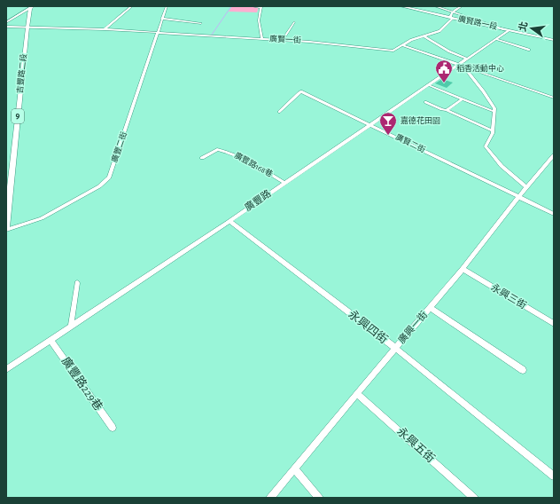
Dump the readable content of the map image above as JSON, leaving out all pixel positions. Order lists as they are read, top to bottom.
{
  "streets": {
    "main road": ["吉豐路二段", "9"],
    "street": [
      "廣賢路一段",
      "廣賢一街",
      "廣賢二街",
      "廣豐二街",
      "廣豐路168巷",
      "廣豐路",
      "永興三街",
      "永興四街",
      "廣興一街",
      "廣豐路229巷",
      "永興五街"
    ]
  },
  "crossings": [
    ["廣賢路一段", "廣賢一街"],
    ["廣賢路一段", "廣豐路"],
    ["廣賢一街", "吉豐路二段"],
    ["廣賢一街", "廣豐二街"],
    ["吉豐路二段", "廣豐二街"],
    ["廣賢二街", "廣豐路"],
    ["廣賢二街", "廣興一街"],
    ["廣豐路168巷", "廣豐路"],
    ["廣豐路", "永興四街"],
    ["廣豐路", "廣豐路229巷"],
    ["永興三街", "廣興一街"],
    ["永興四街", "廣興一街"],
    ["廣興一街", "永興五街"]
  ],
  "places": {
    "public building": ["稻香活動中心"],
    "bar": ["嘉德花田園"]
  },
  "north": "left"
}
